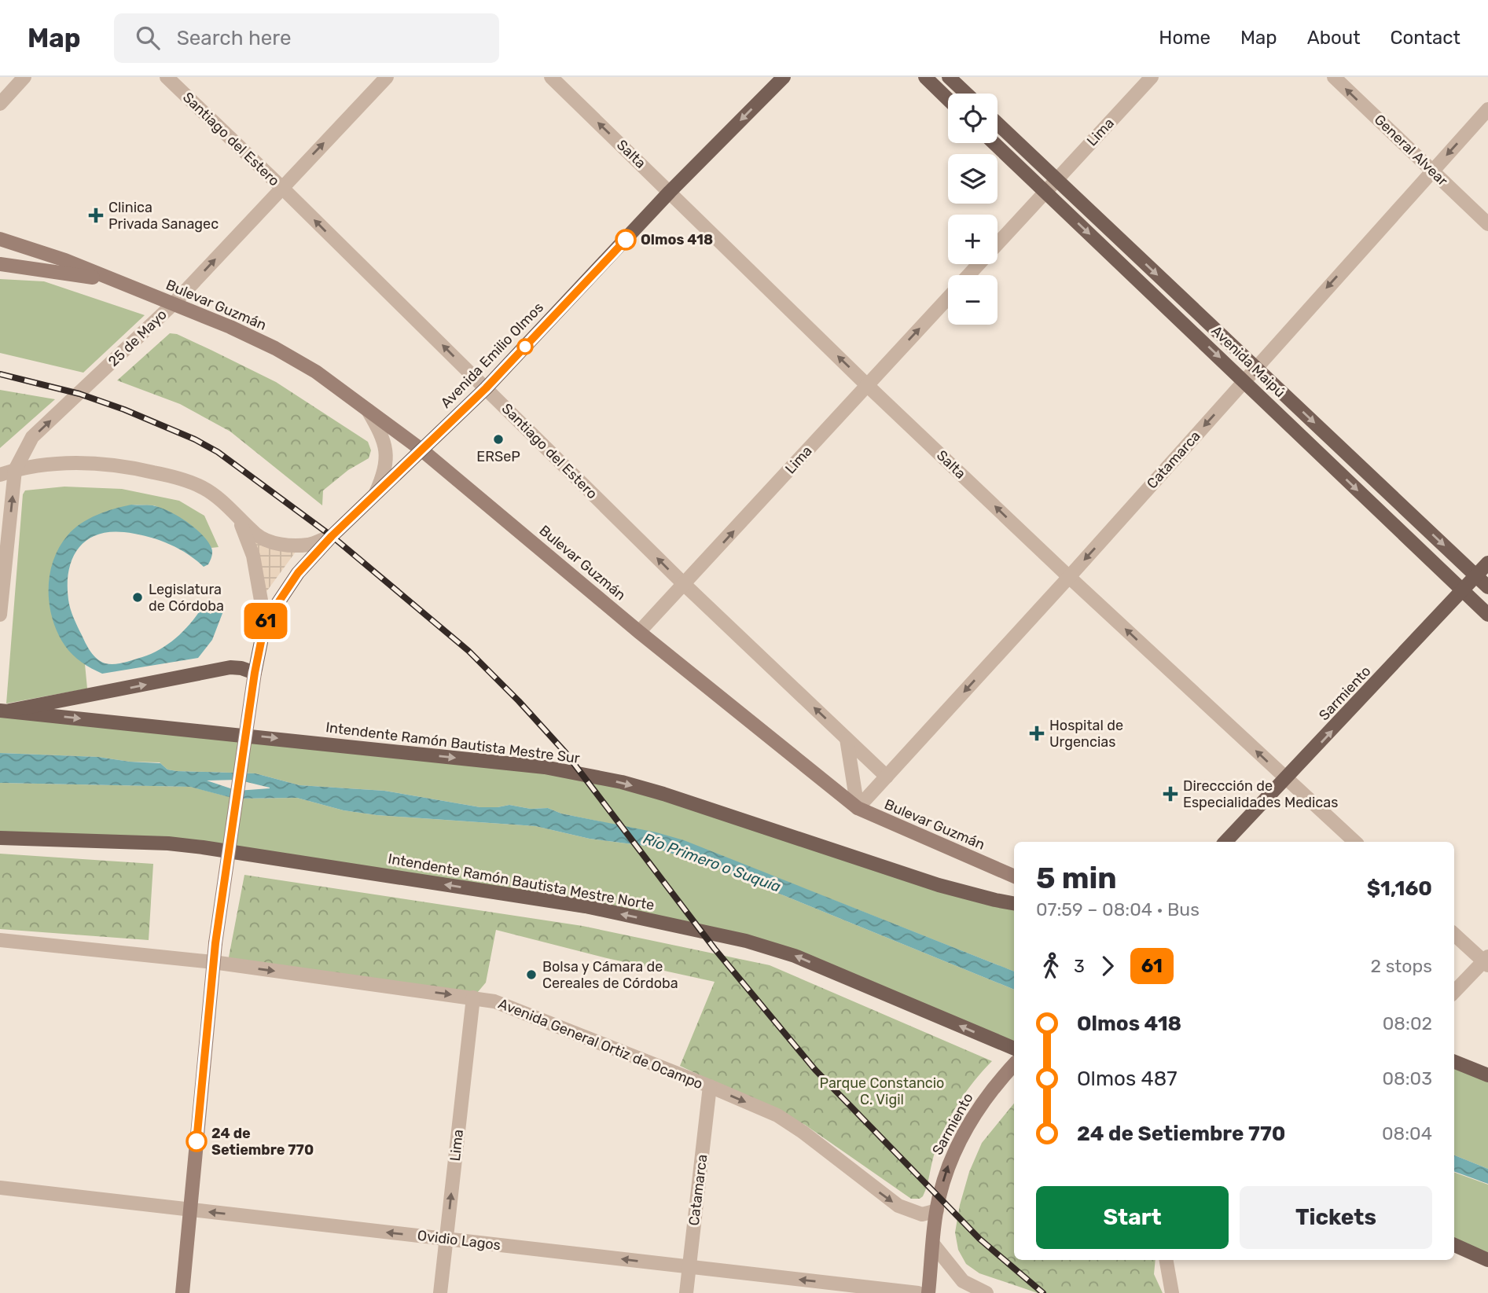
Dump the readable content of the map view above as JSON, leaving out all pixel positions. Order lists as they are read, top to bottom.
{
  "streets": {
    "main road": [
      "Bulevar Guzmán",
      "Avenida Emilio Olmos",
      "Avenida Maipú",
      "Sarmiento",
      "Intendente Ramón Bautista Mestre Sur",
      "Intendente Ramón Bautista Mestre Norte"
    ],
    "street": [
      "Lima",
      "Santiago del Estero",
      "General Alvear",
      "Salta",
      "25 de Mayo",
      "Catamarca",
      "Avenida General Ortiz de Ocampo",
      "Ovidio Lagos"
    ]
  },
  "crossings": [
    ["Lima", "Santiago del Estero"],
    ["Lima", "Salta"],
    ["Lima", "Bulevar Guzmán"],
    ["Lima", "Avenida Maipú"],
    ["Lima", "Avenida General Ortiz de Ocampo"],
    ["Lima", "Ovidio Lagos"],
    ["Santiago del Estero", "25 de Mayo"],
    ["Santiago del Estero", "Avenida Emilio Olmos"],
    ["Santiago del Estero", "Catamarca"],
    ["General Alvear", "Catamarca"],
    ["Salta", "Avenida Emilio Olmos"],
    ["Salta", "Catamarca"],
    ["Salta", "Sarmiento"],
    ["Bulevar Guzmán", "25 de Mayo"],
    ["Bulevar Guzmán", "Avenida Emilio Olmos"],
    ["Bulevar Guzmán", "Catamarca"],
    ["Avenida Maipú", "Catamarca"],
    ["Avenida Maipú", "Sarmiento"],
    ["Catamarca", "Avenida General Ortiz de Ocampo"],
    ["Catamarca", "Ovidio Lagos"],
    ["Sarmiento", "Avenida General Ortiz de Ocampo"]
  ],
  "one_way": [
    "Lima",
    "Santiago del Estero",
    "General Alvear",
    "Salta",
    "25 de Mayo",
    "Avenida Maipú",
    "Catamarca",
    "Sarmiento",
    "Intendente Ramón Bautista Mestre Sur",
    "Intendente Ramón Bautista Mestre Norte",
    "Avenida General Ortiz de Ocampo",
    "Ovidio Lagos"
  ],
  "water": ["Río Primero o Suquía"],
  "parks": ["Parque Constancio C. Vigil"],
  "places": {
    "health": ["Clinica Privada Sanagec", "Hospital de Urgencias", "Direccción de Especialidades Medicas"],
    "other": [
      "Olmos 418",
      "ERSeP",
      "Legislatura de Córdoba",
      "Bolsa y Cámara de Cereales de Córdoba",
      "24 de Setiembre 770"
    ]
  },
  "lines": ["bus line 61"],
  "page": {
    "header": "Map",
    "search": "Search here",
    "nav": [
      "Home",
      "Map",
      "About",
      "Contact"
    ],
    "on_map": "61",
    "map_buttons": ["+", "−"],
    "heading": ["5 min", "07:59 – 08:04 · Bus", "$1,160"],
    "legs": ["3", "61", "2 stops"],
    "list": [
      {
        "name": "Olmos 418",
        "value": "08:02"
      },
      {
        "name": "Olmos 487",
        "value": "08:03"
      },
      {
        "name": "24 de Setiembre 770",
        "value": "08:04"
      }
    ],
    "buttons": ["Start", "Tickets"]
  }
}
